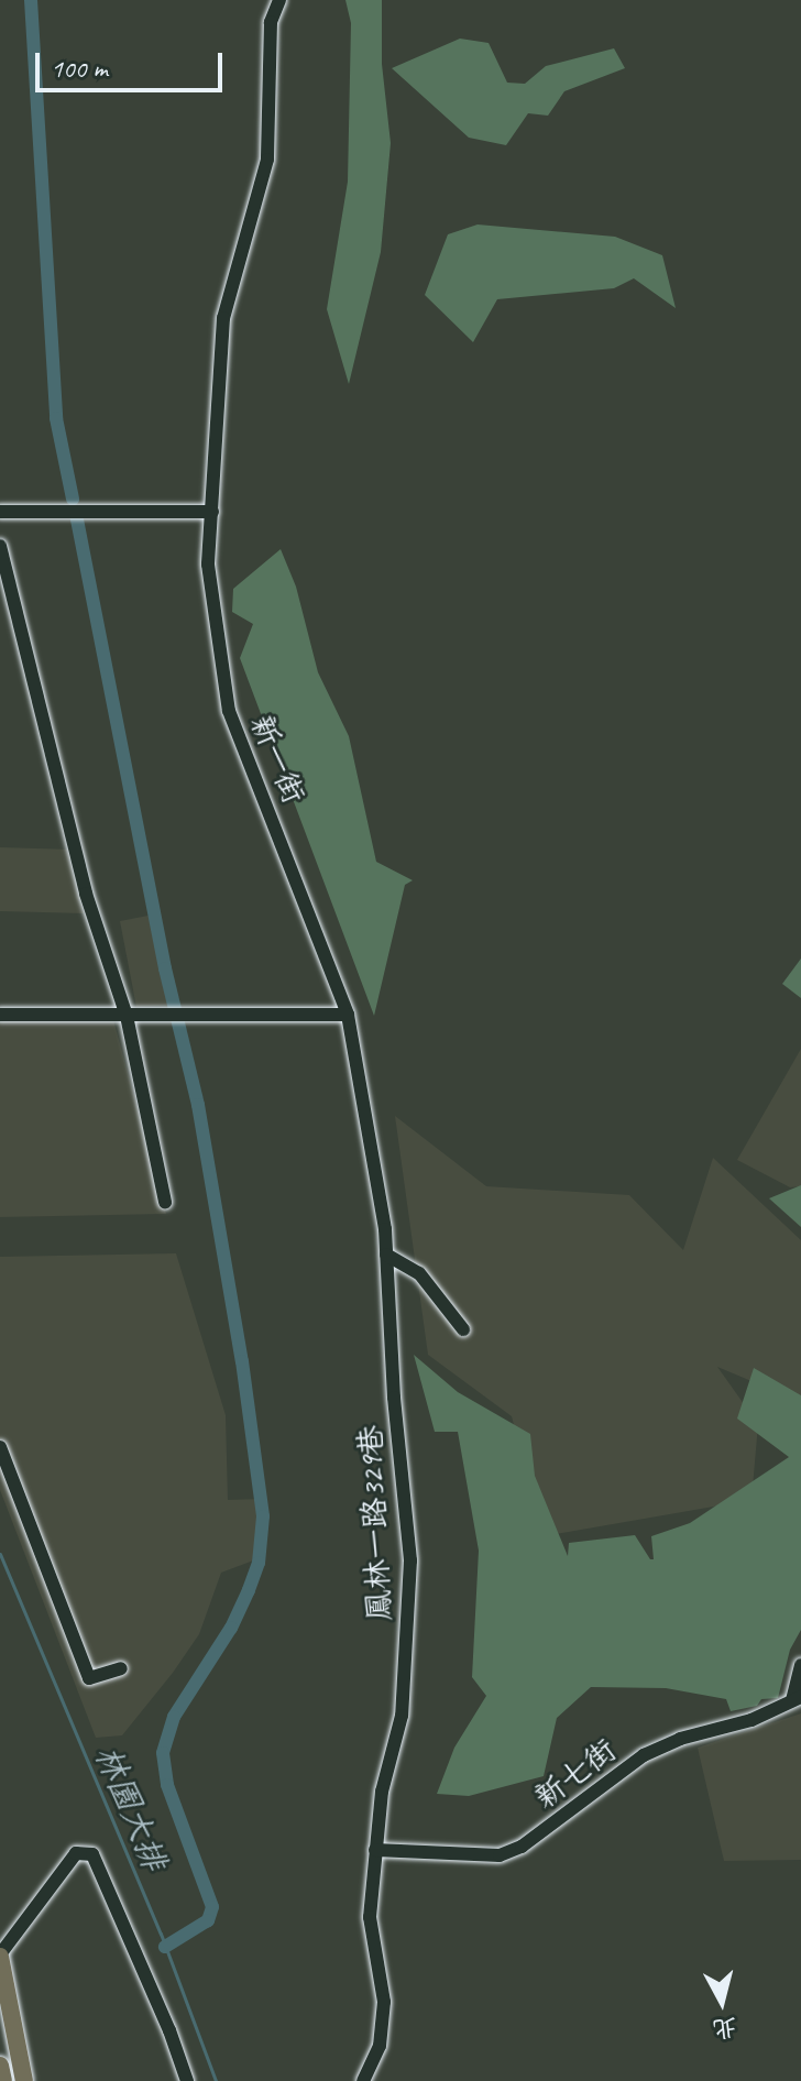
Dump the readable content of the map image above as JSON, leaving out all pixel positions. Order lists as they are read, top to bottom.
{
  "streets": {
    "street": ["新一街", "鳳林一路329巷", "新七街"]
  },
  "crossings": [
    ["新一街", "鳳林一路329巷"],
    ["鳳林一路329巷", "新七街"]
  ],
  "water": ["林園大排"],
  "scale_bar": "100 m",
  "north": "bottom"
}
